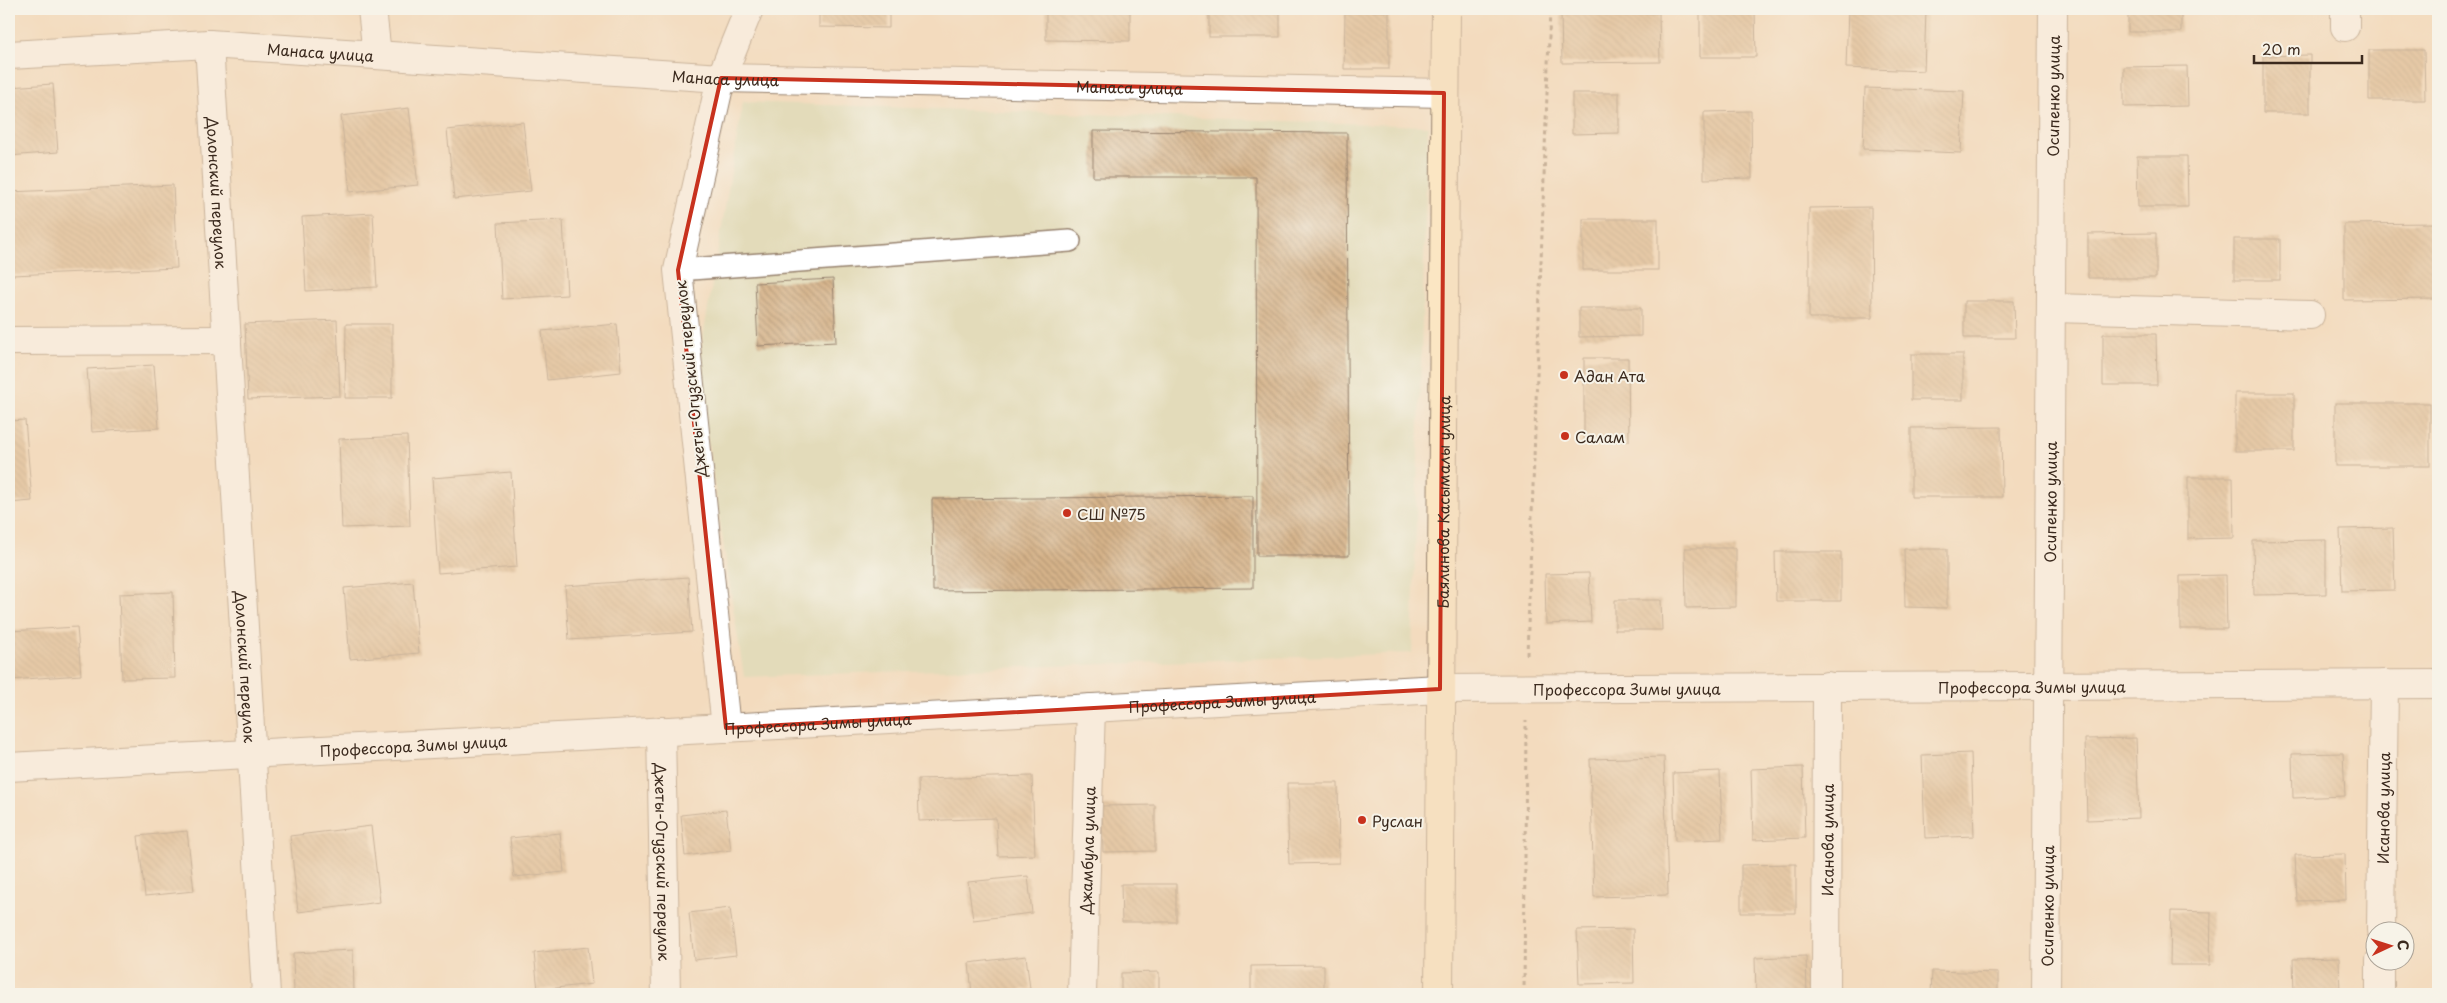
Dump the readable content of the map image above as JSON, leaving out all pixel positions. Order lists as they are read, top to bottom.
{
  "streets": {
    "main road": ["Баялинова Касымалы улица"],
    "street": [
      "Манаса улица",
      "Осипенко улица",
      "Долонский переулок",
      "Джеты-Огузский переулок",
      "Профессора Зимы улица",
      "Исанова улица",
      "Джамбула улица"
    ]
  },
  "crossings": [
    ["Манаса улица", "Долонский переулок"],
    ["Манаса улица", "Джеты-Огузский переулок"],
    ["Манаса улица", "Баялинова Касымалы улица"],
    ["Осипенко улица", "Профессора Зимы улица"],
    ["Долонский переулок", "Профессора Зимы улица"],
    ["Джеты-Огузский переулок", "Профессора Зимы улица"],
    ["Баялинова Касымалы улица", "Профессора Зимы улица"],
    ["Профессора Зимы улица", "Исанова улица"],
    ["Профессора Зимы улица", "Джамбула улица"]
  ],
  "places": [
    "Адан Ата",
    "Салам",
    "СШ №75",
    "Руслан"
  ],
  "scale_bar": "20 m",
  "north": "right"
}
